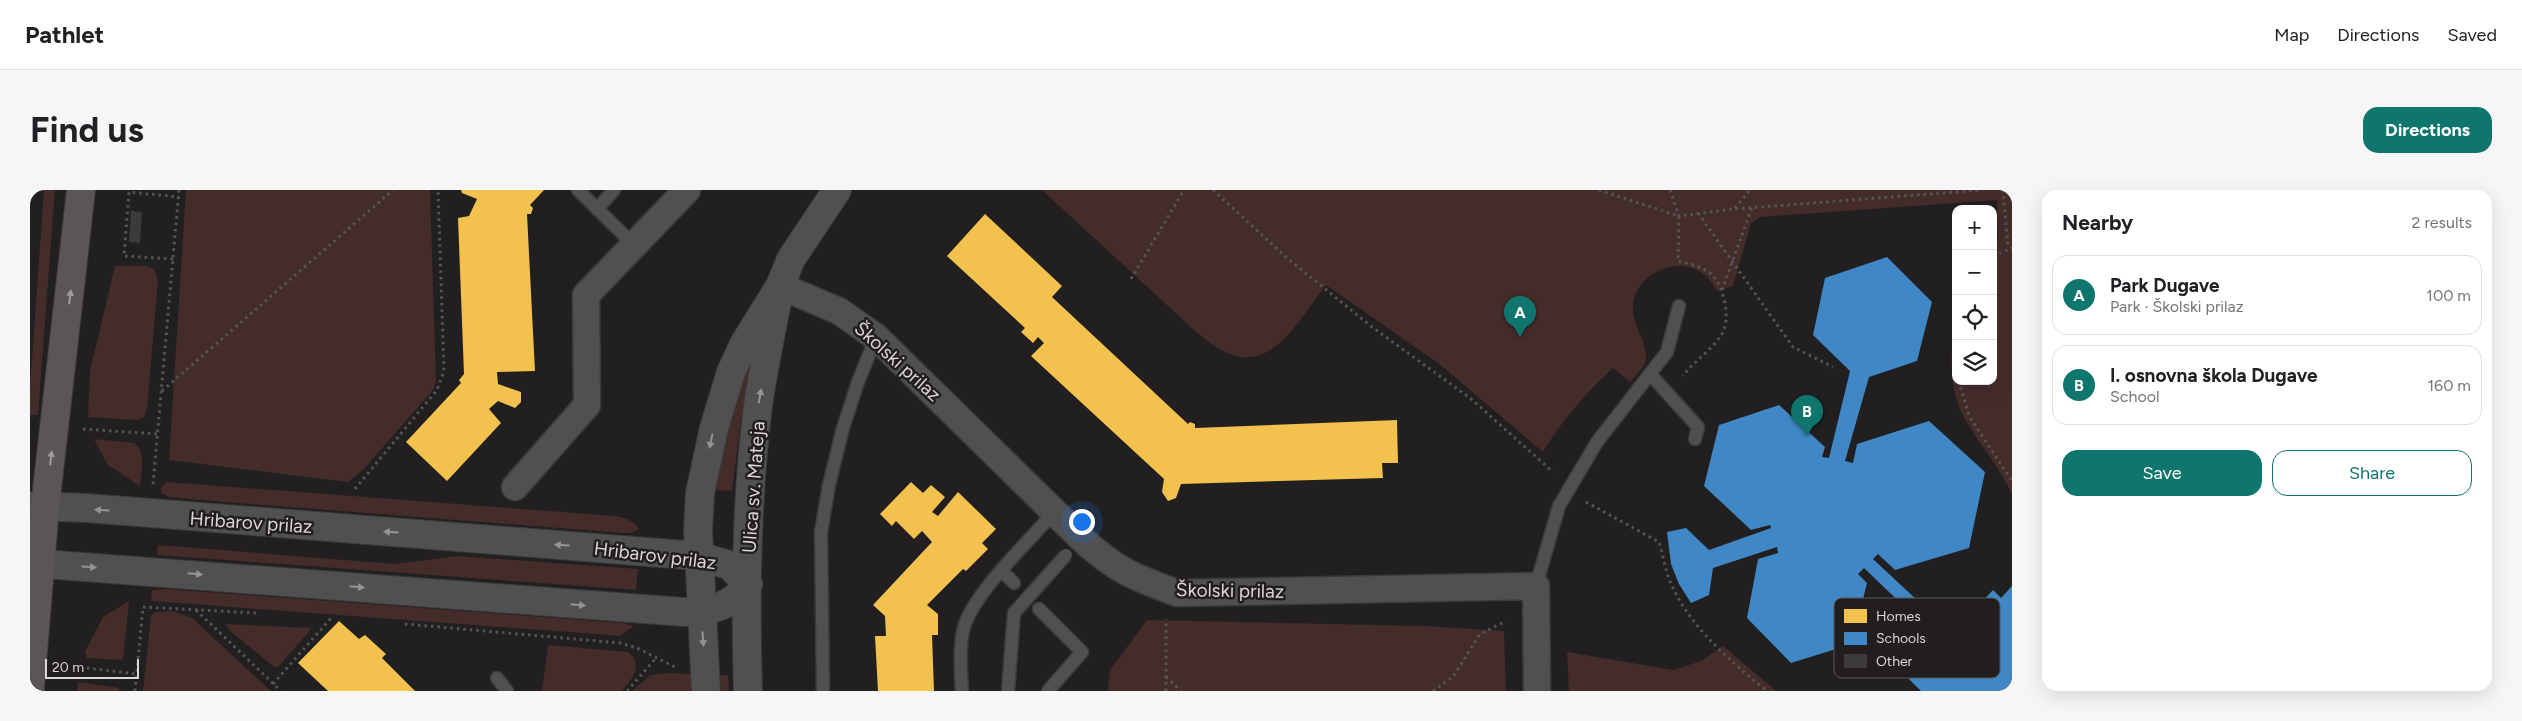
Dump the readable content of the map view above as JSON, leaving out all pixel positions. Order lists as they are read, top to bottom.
{
  "streets": {
    "street": ["Školski prilaz", "Ulica sv. Mateja", "Hribarov prilaz"]
  },
  "crossings": [
    ["Školski prilaz", "Ulica sv. Mateja"],
    ["Ulica sv. Mateja", "Hribarov prilaz"]
  ],
  "legend": ["Homes", "Schools", "Other"],
  "scale_bar": "20 m",
  "page": {
    "header": "Pathlet",
    "nav": ["Map", "Directions", "Saved"],
    "buttons": [
      "Directions",
      ["Save", "Share"]
    ],
    "title": "Find us",
    "heading": ["Nearby", "2 results"],
    "map_buttons": ["+", "−"],
    "list": [
      {
        "mark": "A",
        "name": "Park Dugave",
        "note": "Park · Školski prilaz",
        "value": "100 m"
      },
      {
        "mark": "B",
        "name": "I. osnovna škola Dugave",
        "note": "School",
        "value": "160 m"
      }
    ],
    "pins": ["A", "B"],
    "scale": "20 m"
  }
}
